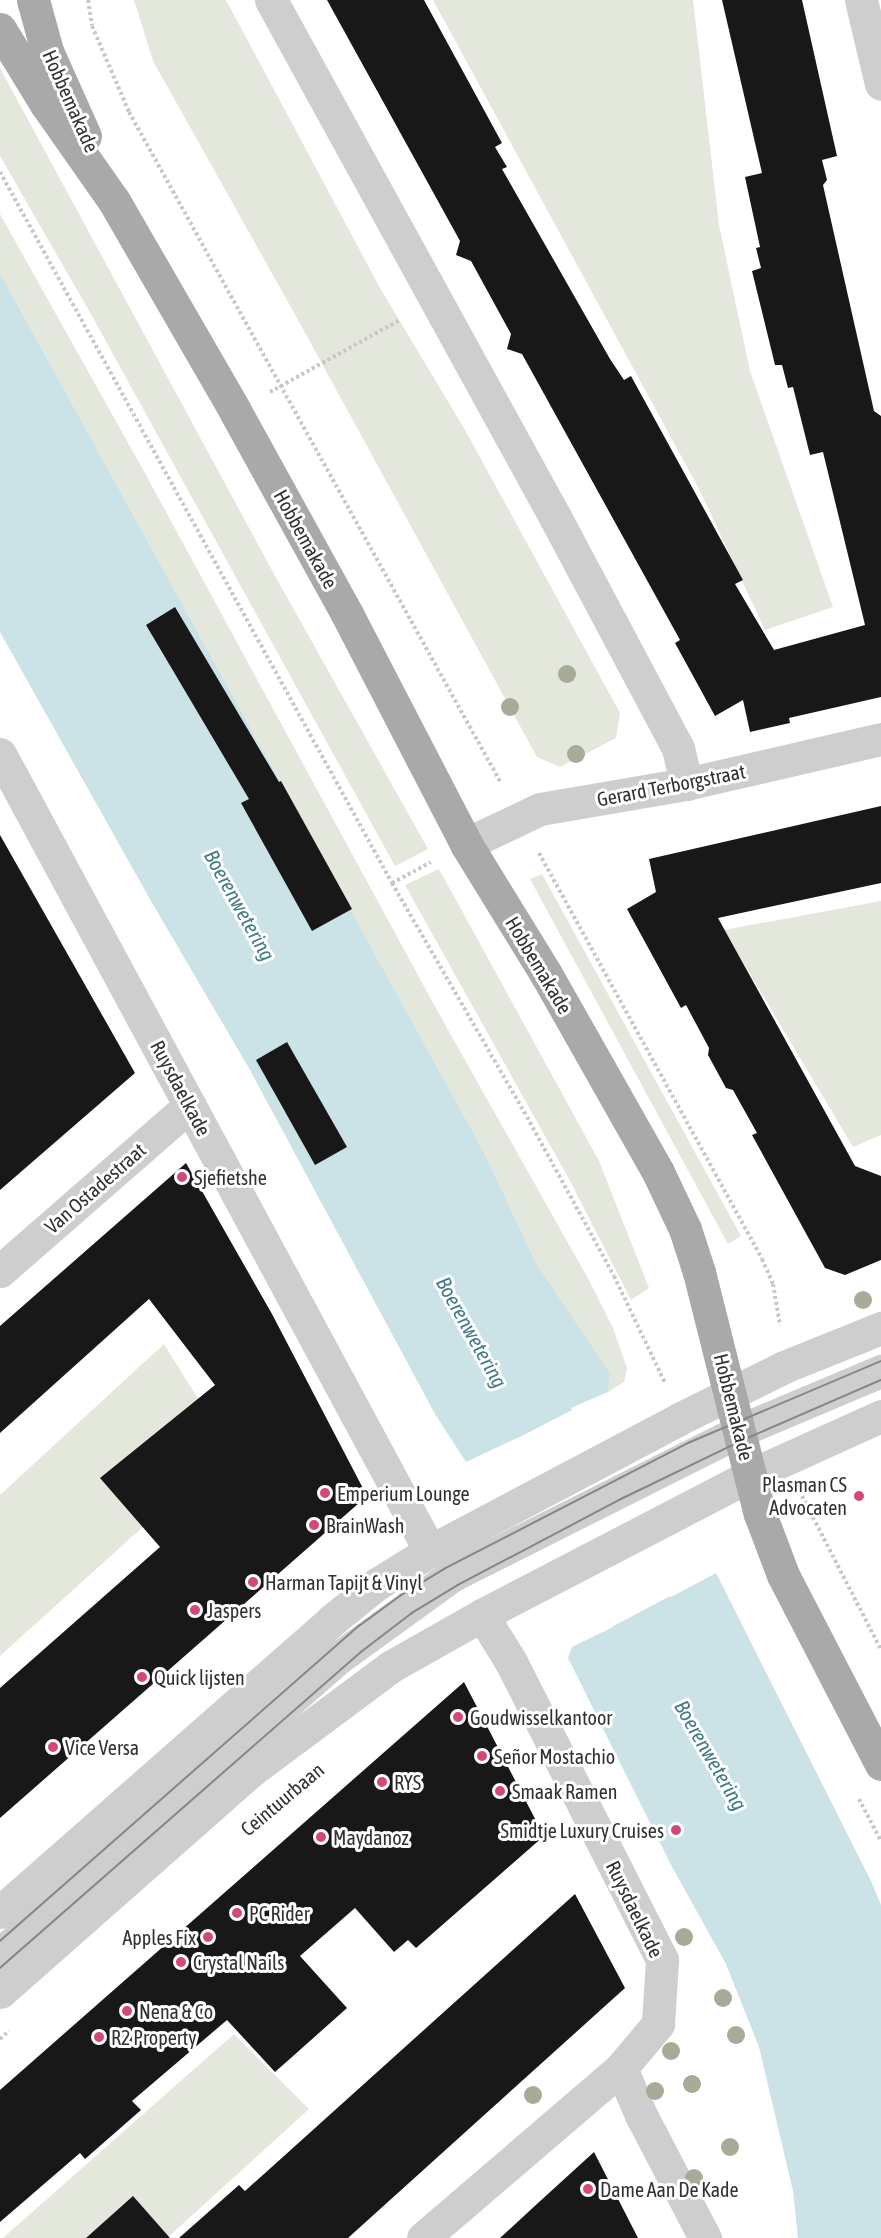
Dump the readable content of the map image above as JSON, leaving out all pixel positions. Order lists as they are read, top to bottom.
{
  "streets": {
    "main road": ["Hobbemakade"],
    "street": [
      "Gerard Terborgstraat",
      "Ruysdaelkade",
      "Van Ostadestraat",
      "Ceintuurbaan"
    ]
  },
  "crossings": [
    ["Hobbemakade", "Gerard Terborgstraat"],
    ["Hobbemakade", "Ceintuurbaan"],
    ["Ruysdaelkade", "Van Ostadestraat"],
    ["Ruysdaelkade", "Ceintuurbaan"]
  ],
  "water": ["Boerenwetering"],
  "places": [
    "Sjefietshe",
    "Emperium Lounge",
    "Plasman CS Advocaten",
    "BrainWash",
    "Harman Tapijt & Vinyl",
    "Jaspers",
    "Quick lijsten",
    "Goudwisselkantoor",
    "Vice Versa",
    "Señor Mostachio",
    "RYS",
    "Smaak Ramen",
    "Smidtje Luxury Cruises",
    "Maydanoz",
    "PC Rider",
    "Apples Fix",
    "Crystal Nails",
    "Nena & Co",
    "R2 Property",
    "Dame Aan De Kade"
  ]
}
